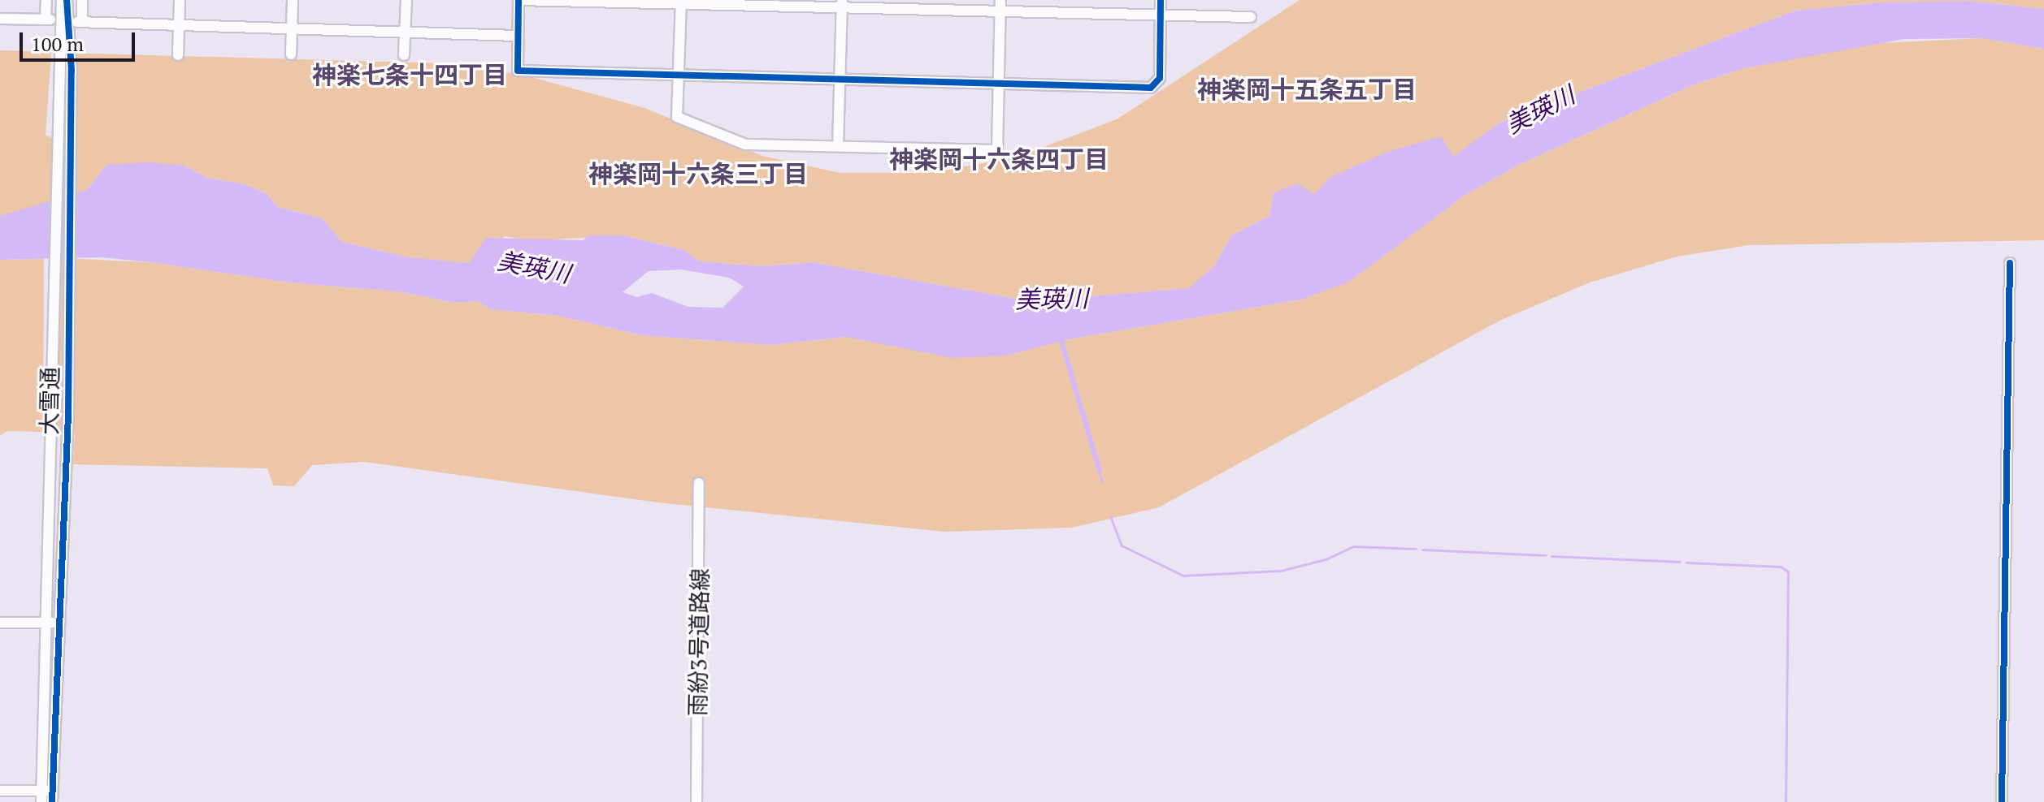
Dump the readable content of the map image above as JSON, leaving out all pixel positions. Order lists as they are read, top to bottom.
{
  "streets": {
    "street": ["大雪通", "雨紛3号道路線"]
  },
  "districts": [
    "神楽七条十四丁目",
    "神楽岡十五条五丁目",
    "神楽岡十六条四丁目",
    "神楽岡十六条三丁目"
  ],
  "water": ["美瑛川"],
  "scale_bar": "100 m"
}
